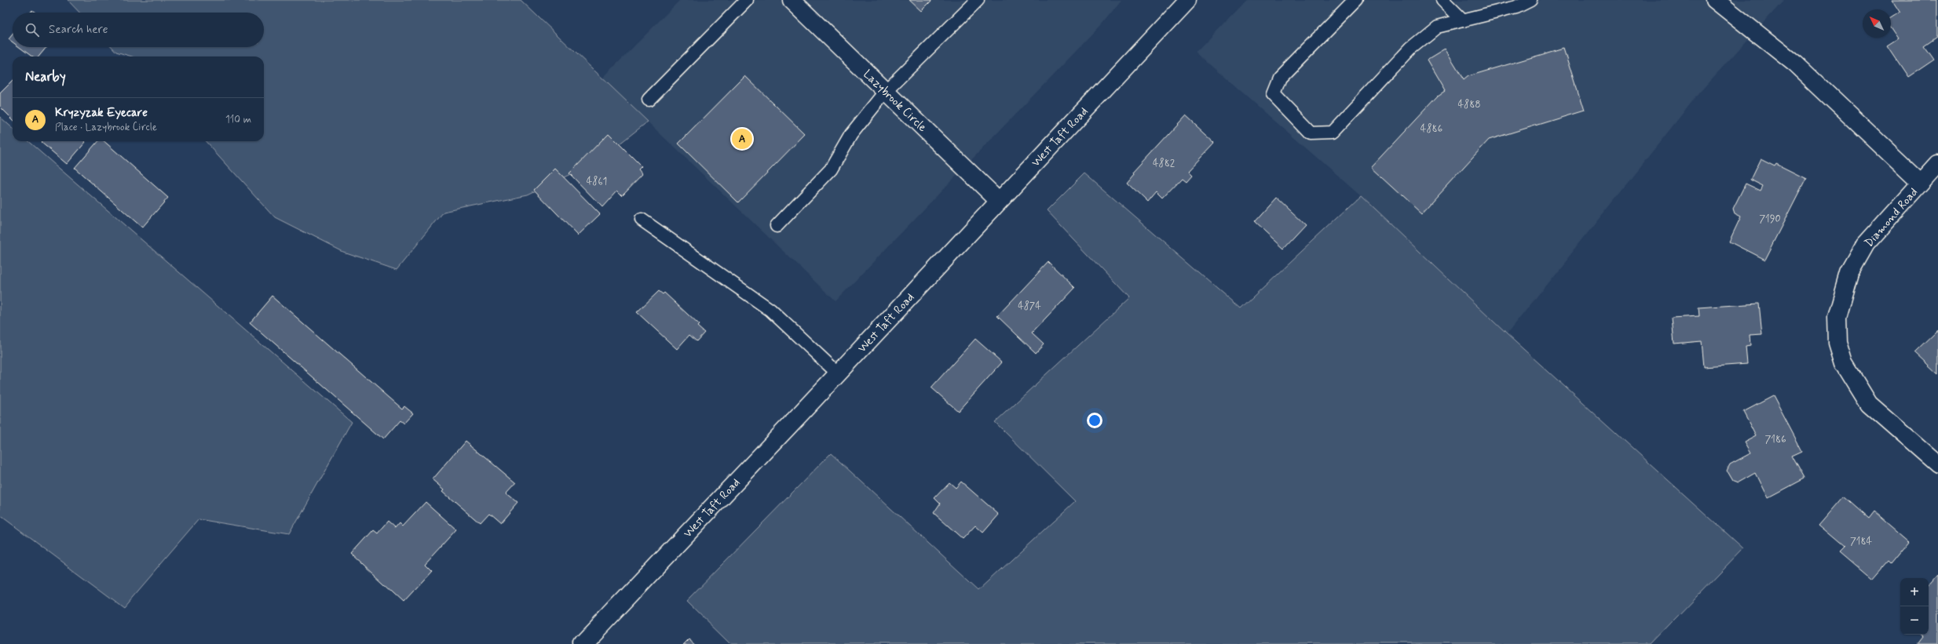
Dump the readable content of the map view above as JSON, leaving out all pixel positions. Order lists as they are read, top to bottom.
{
  "streets": {
    "street": ["Lazybrook Circle", "West Taft Road", "Diamond Road"]
  },
  "crossings": [
    ["Lazybrook Circle", "West Taft Road"]
  ],
  "house_numbers": [
    "4888",
    "4886",
    "4882",
    "4861",
    "7190",
    "4874",
    "7186",
    "7184"
  ],
  "north": "top left",
  "page": {
    "search": "Search here",
    "heading": "Nearby",
    "list": [
      {
        "mark": "A",
        "name": "Kryzyzak Eyecare",
        "note": "Place · Lazybrook Circle",
        "value": "110 m"
      }
    ],
    "pins": "A",
    "map_buttons": ["+", "−"]
  }
}
